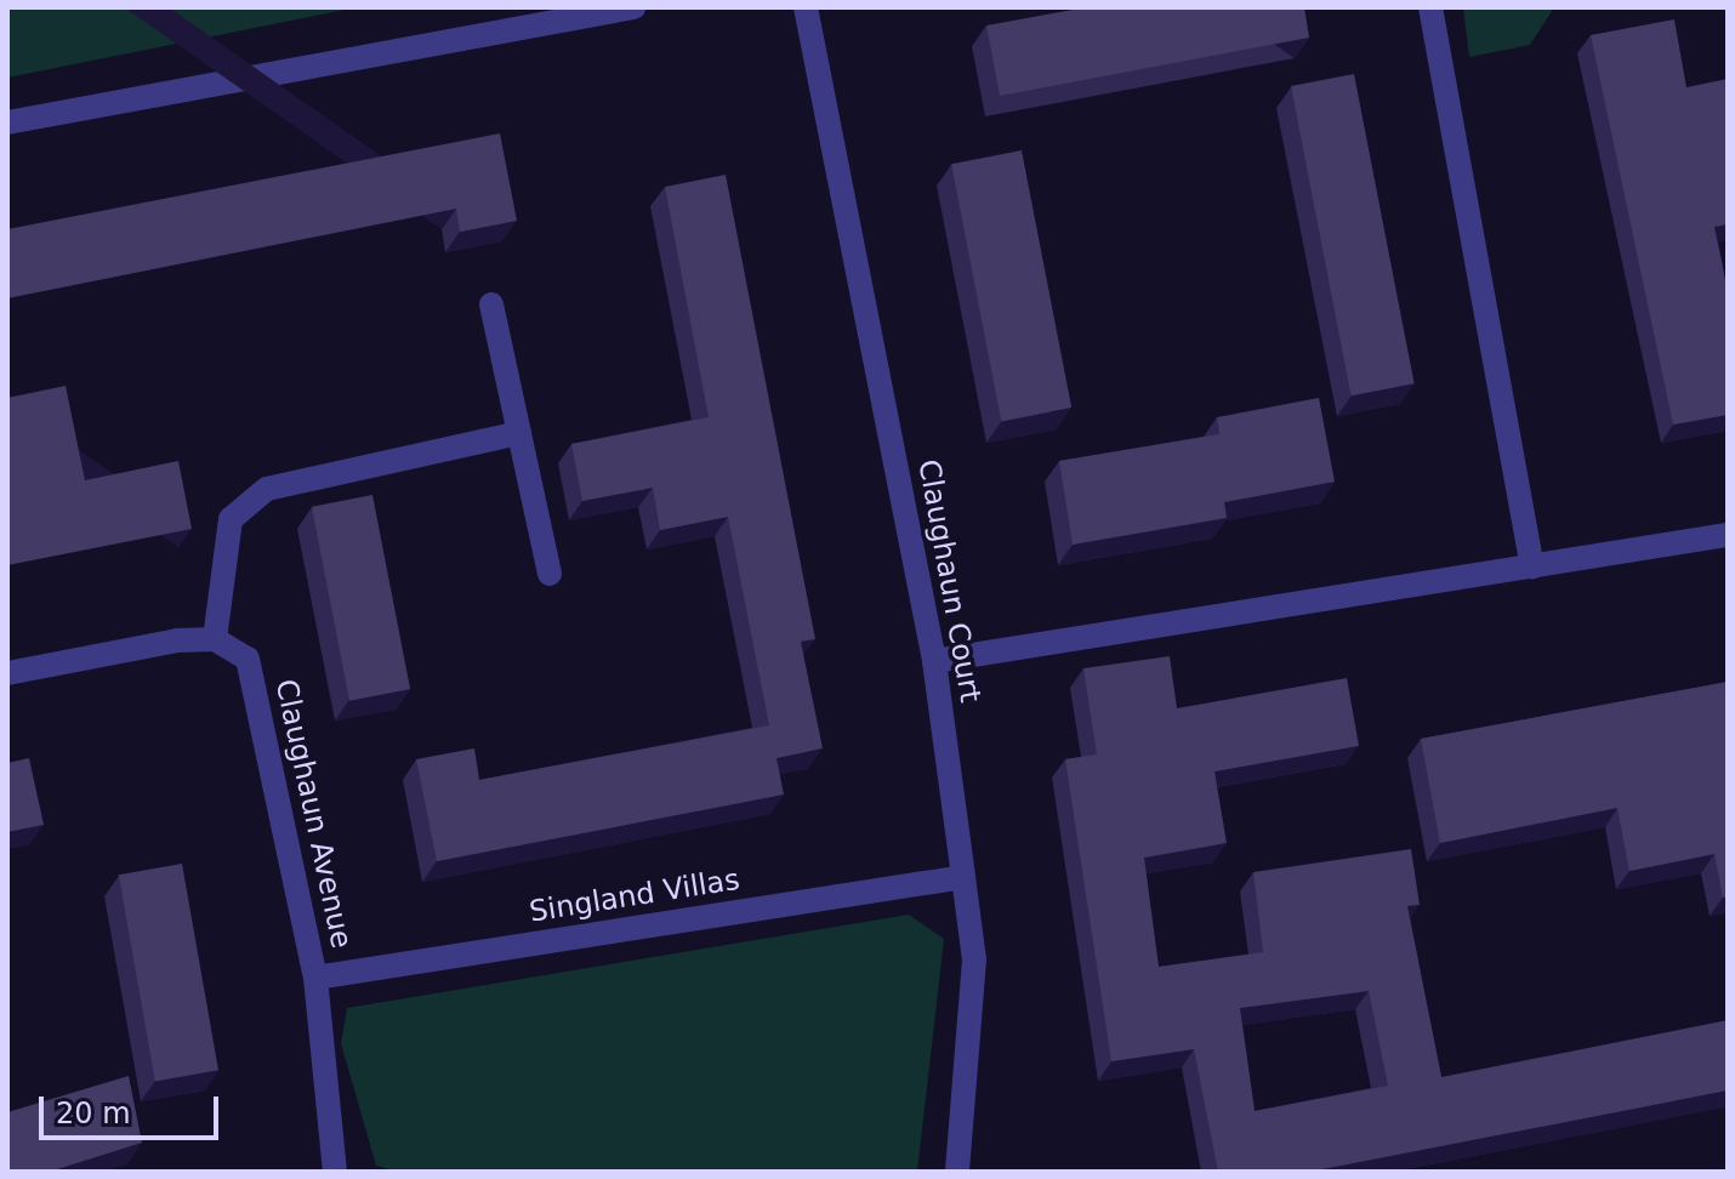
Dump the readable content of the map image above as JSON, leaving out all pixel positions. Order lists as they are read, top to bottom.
{
  "streets": {
    "street": ["Claughaun Court", "Claughaun Avenue", "Singland Villas"]
  },
  "crossings": [
    ["Claughaun Court", "Singland Villas"],
    ["Claughaun Avenue", "Singland Villas"]
  ],
  "scale_bar": "20 m"
}
